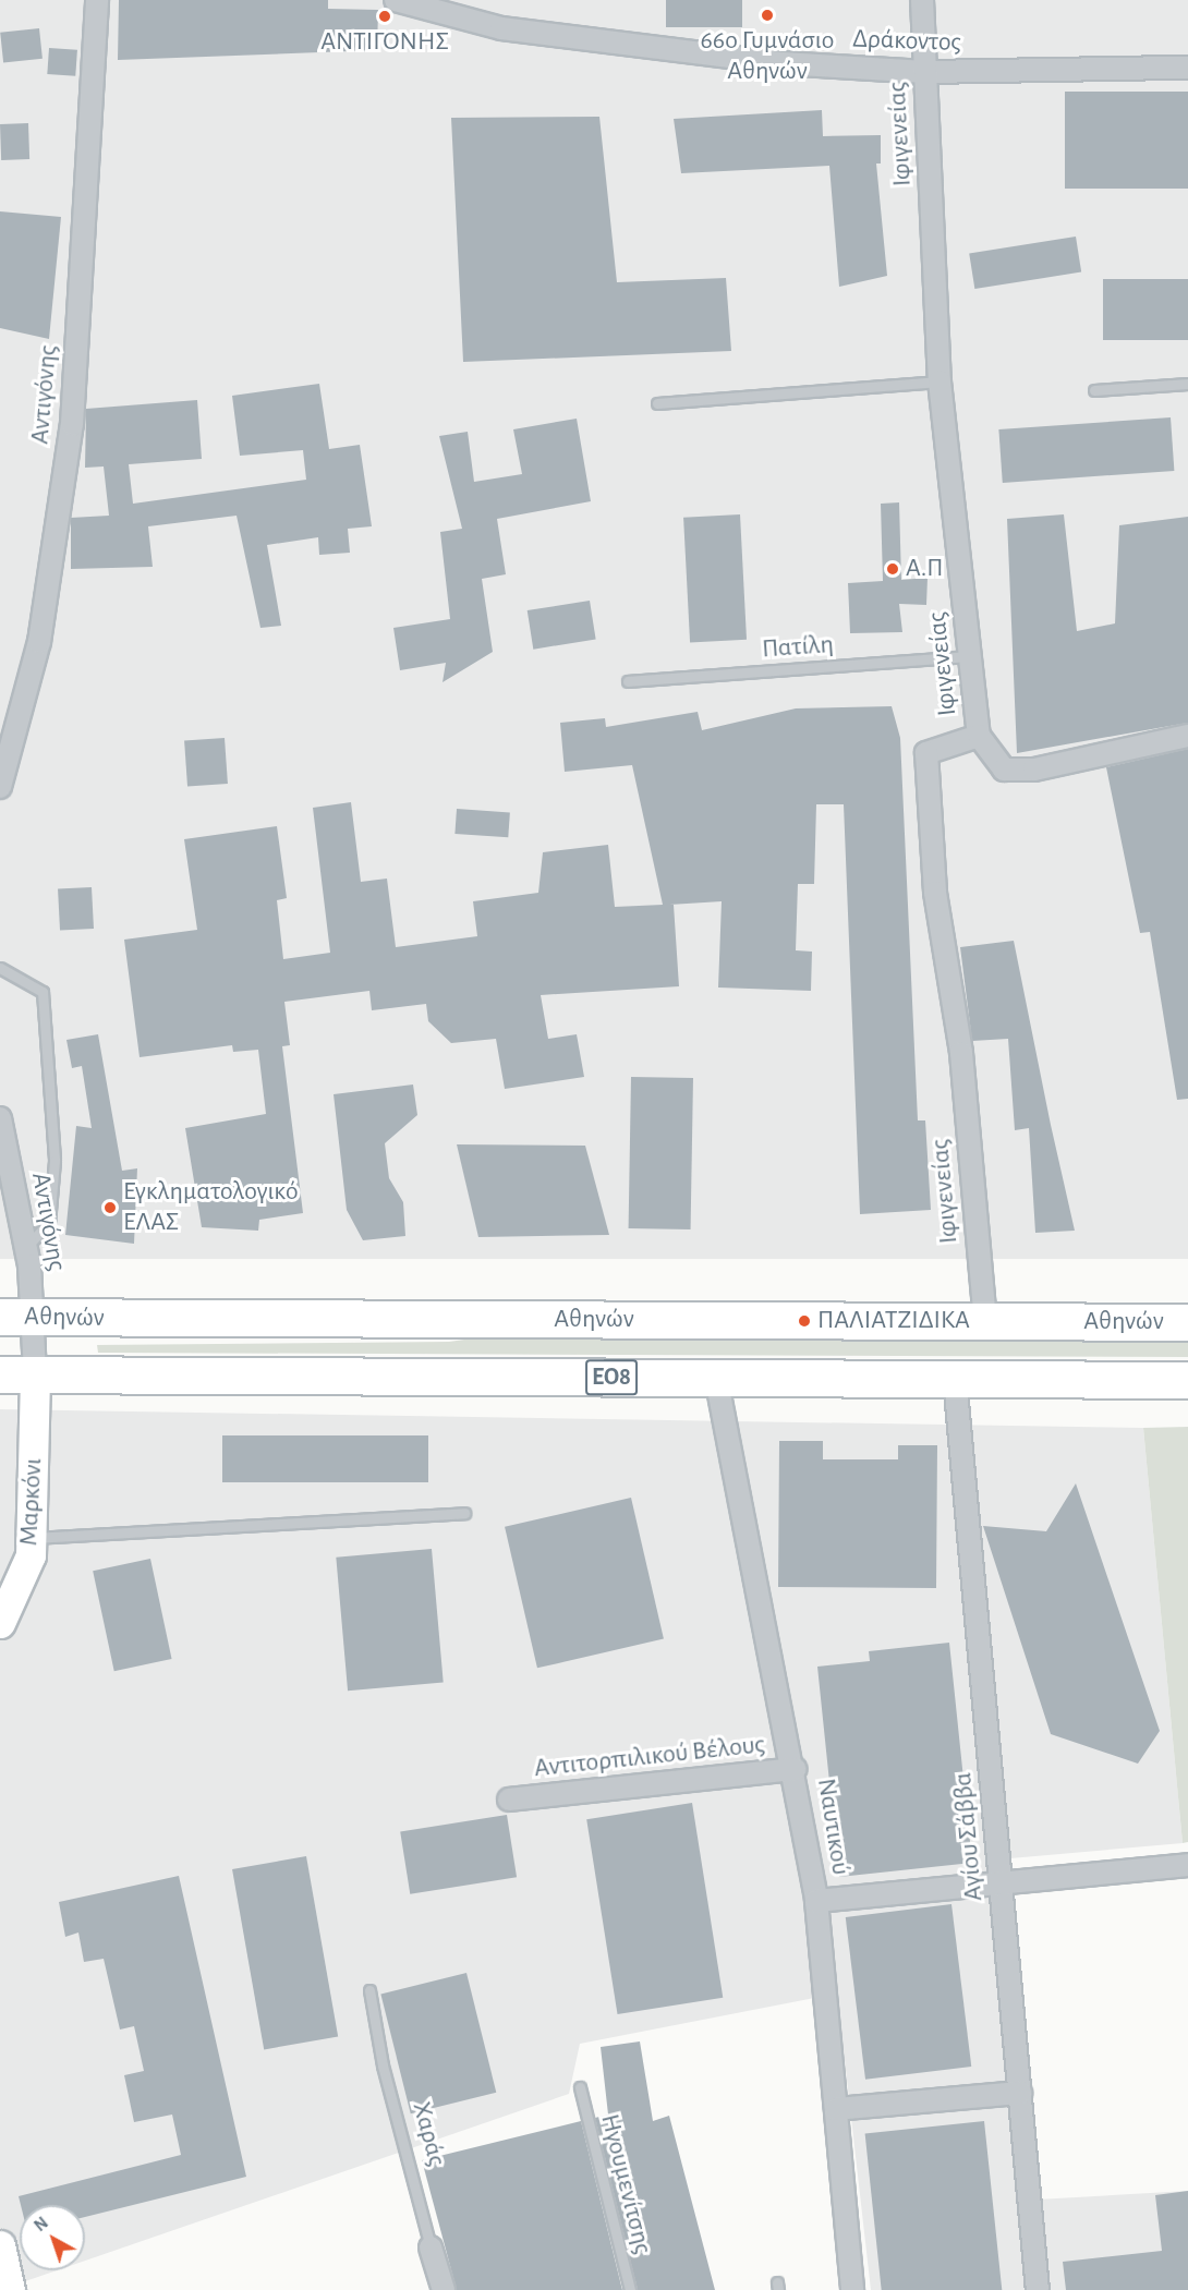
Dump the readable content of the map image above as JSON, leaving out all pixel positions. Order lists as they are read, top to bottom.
{
  "streets": {
    "highway": ["Αθηνών", "ΕΟ8"],
    "street": [
      "Δράκοντος",
      "Ιφιγενείας",
      "Αντιγόνης",
      "Μαρκόνι",
      "Αντιτορπιλικού Βέλους",
      "Ναυτικού",
      "Αγίου Σάββα",
      "Χαράς"
    ],
    "lane": ["Πατίλη", "Ηγουμενίτσης"]
  },
  "crossings": [
    ["Δράκοντος", "Ιφιγενείας"],
    ["Ιφιγενείας", "Πατίλη"],
    ["Ιφιγενείας", "Αθηνών"],
    ["Αντιγόνης", "Αθηνών"],
    ["Αντιγόνης", "ΕΟ8"],
    ["Αντιγόνης", "Μαρκόνι"],
    ["ΕΟ8", "Μαρκόνι"],
    ["ΕΟ8", "Ναυτικού"],
    ["ΕΟ8", "Αγίου Σάββα"],
    ["Αντιτορπιλικού Βέλους", "Ναυτικού"]
  ],
  "places": [
    "66ο Γυμνάσιο Αθηνών",
    "ΑΝΤΙΓΟΝΗΣ",
    "Α.Π",
    "Εγκληματολογικό ΕΛΑΣ",
    "ΠΑΛΙΑΤΖΙΔΙΚΑ"
  ],
  "north": "top left"
}
